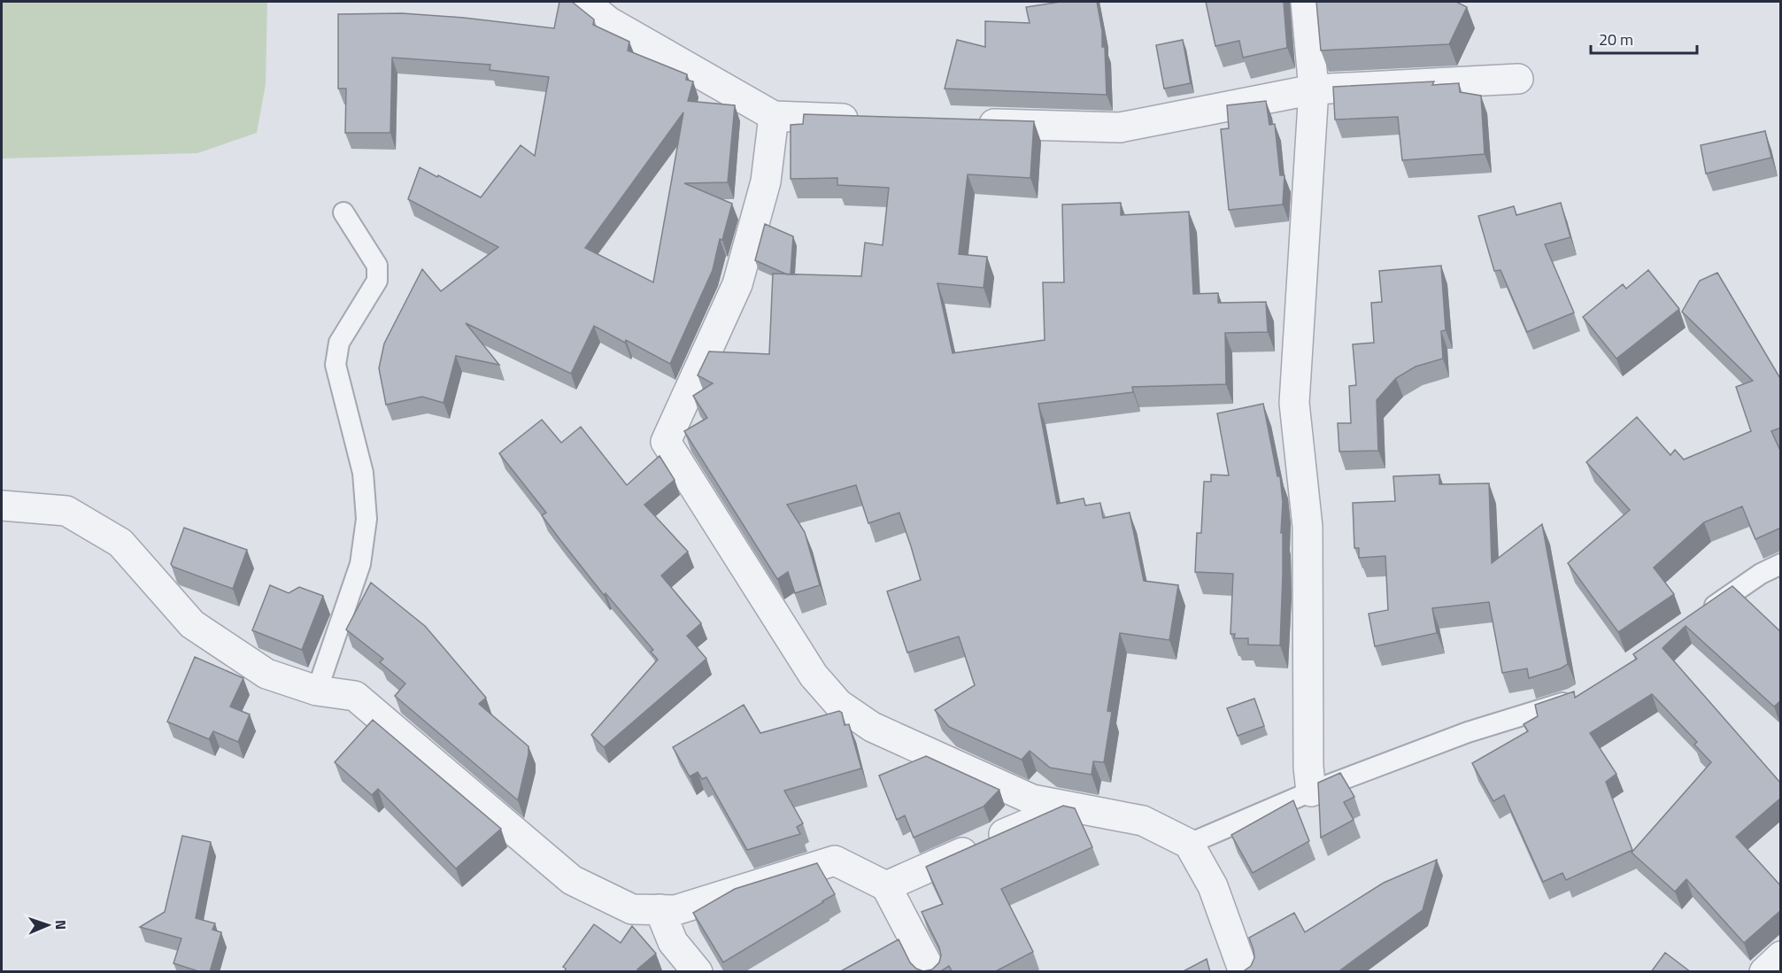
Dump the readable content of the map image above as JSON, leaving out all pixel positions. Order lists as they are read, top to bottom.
{
  "scale_bar": "20 m",
  "north": "right"
}
